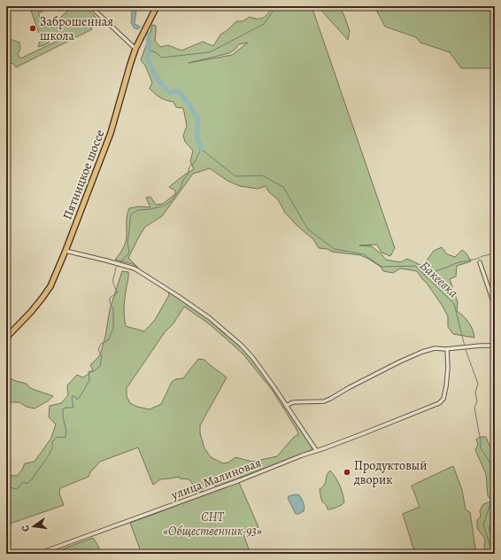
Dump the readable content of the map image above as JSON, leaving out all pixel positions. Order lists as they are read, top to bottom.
{
  "streets": {
    "main road": ["Пятницкое шоссе"],
    "street": ["улица Малиновая"]
  },
  "water": ["Бакеевка"],
  "parks": ["СНТ «Общественник-93»"],
  "places": ["Заброшенная школа", "Продуктовый дворик"],
  "north": "left"
}
